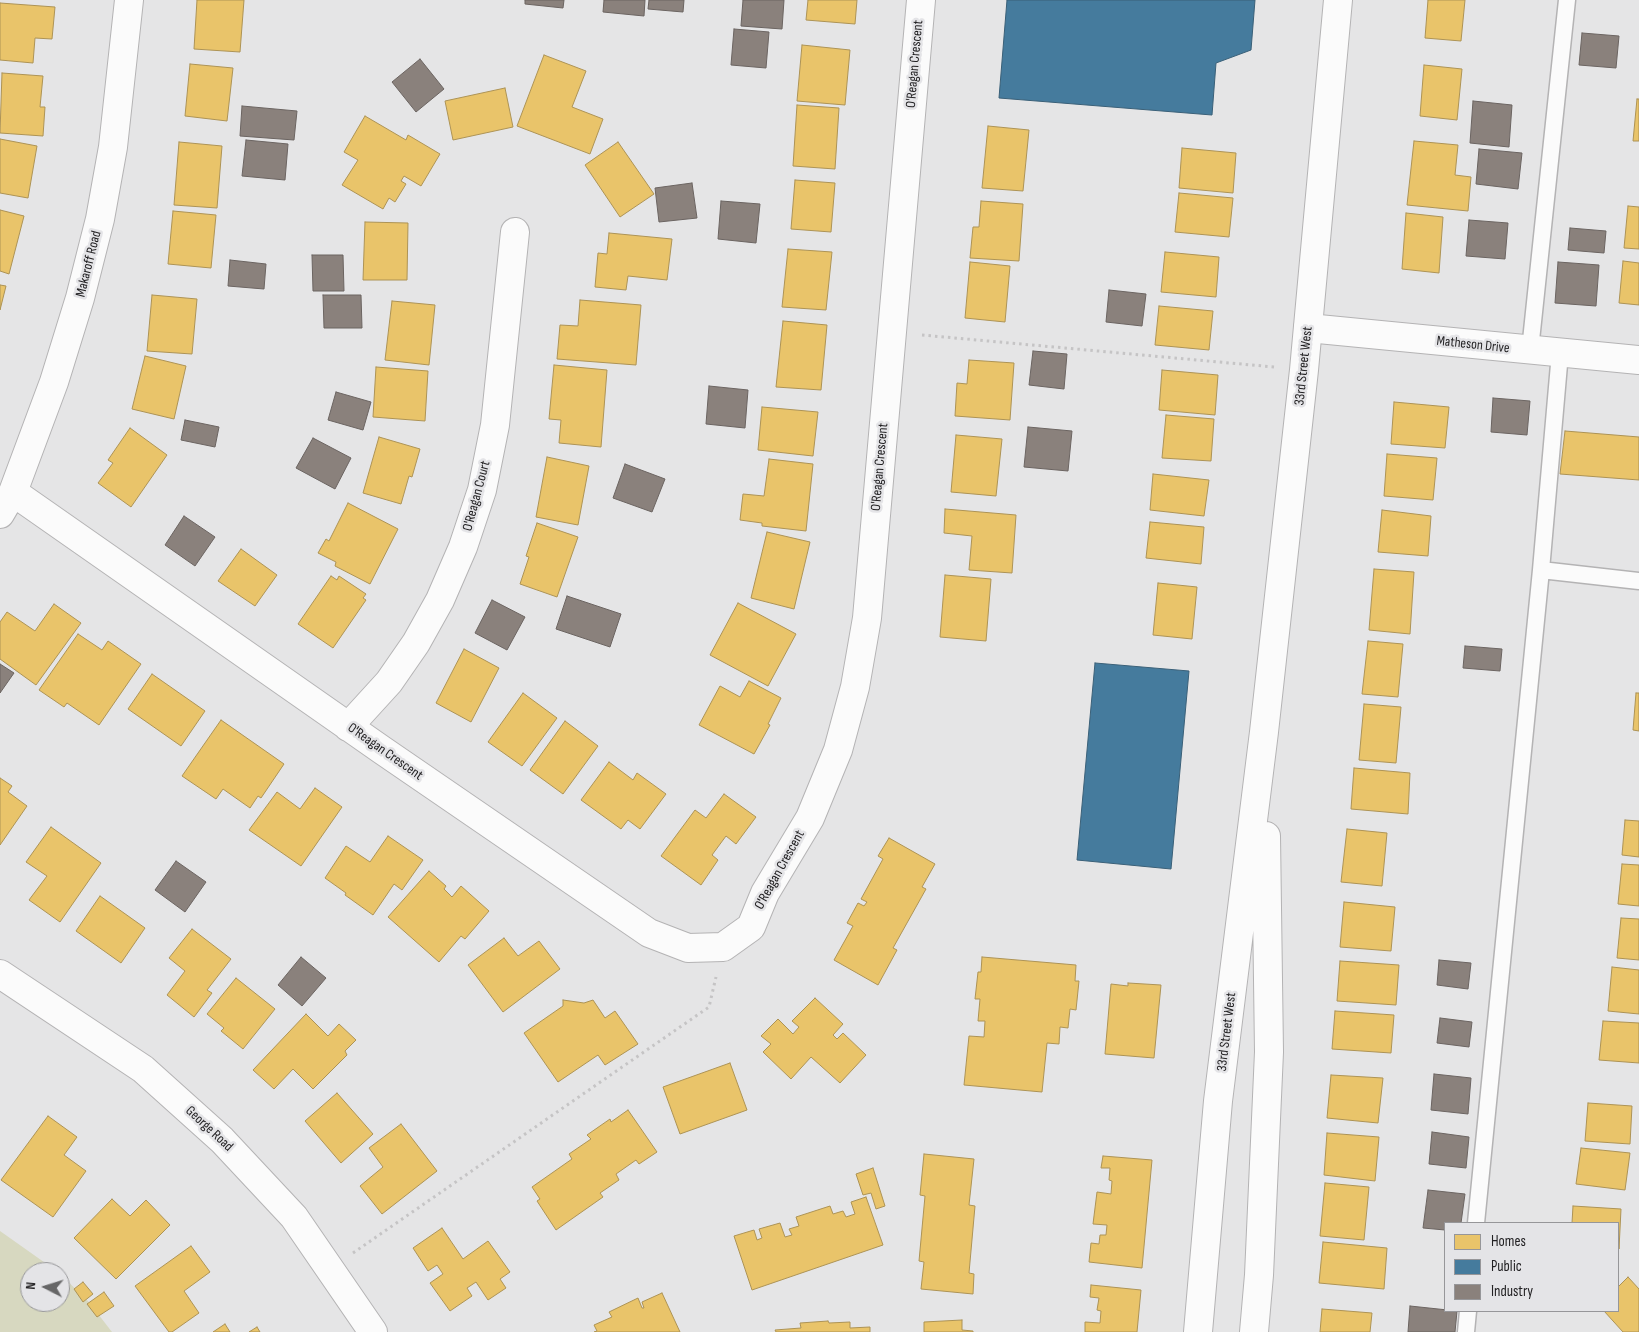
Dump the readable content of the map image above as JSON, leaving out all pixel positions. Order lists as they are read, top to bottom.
{
  "streets": {
    "street": [
      "O'Reagan Crescent",
      "Makaroff Road",
      "Matheson Drive",
      "33rd Street West",
      "O'Reagan Court",
      "George Road"
    ]
  },
  "crossings": [
    ["O'Reagan Crescent", "Makaroff Road"],
    ["O'Reagan Crescent", "O'Reagan Court"],
    ["Matheson Drive", "33rd Street West"]
  ],
  "legend": ["Homes", "Public", "Industry"],
  "north": "left"
}
